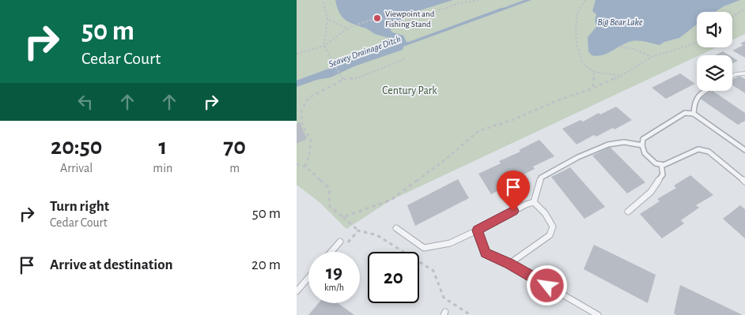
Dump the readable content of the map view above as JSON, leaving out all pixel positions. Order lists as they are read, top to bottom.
{
  "water": ["Big Bear Lake", "Seavey Drainage Ditch"],
  "parks": ["Century Park"],
  "places": ["Viewpoint and Fishing Stand"],
  "page": {
    "turn": ["50 m", "Cedar Court"],
    "eta": [
      "20:50",
      "Arrival",
      "1",
      "min",
      "70",
      "m"
    ],
    "list": [
      {
        "name": "Turn right",
        "note": "Cedar Court",
        "value": "50 m"
      },
      {
        "name": "Arrive at destination",
        "value": "20 m"
      }
    ],
    "speed": "19 km/h",
    "limit": "20"
  }
}
